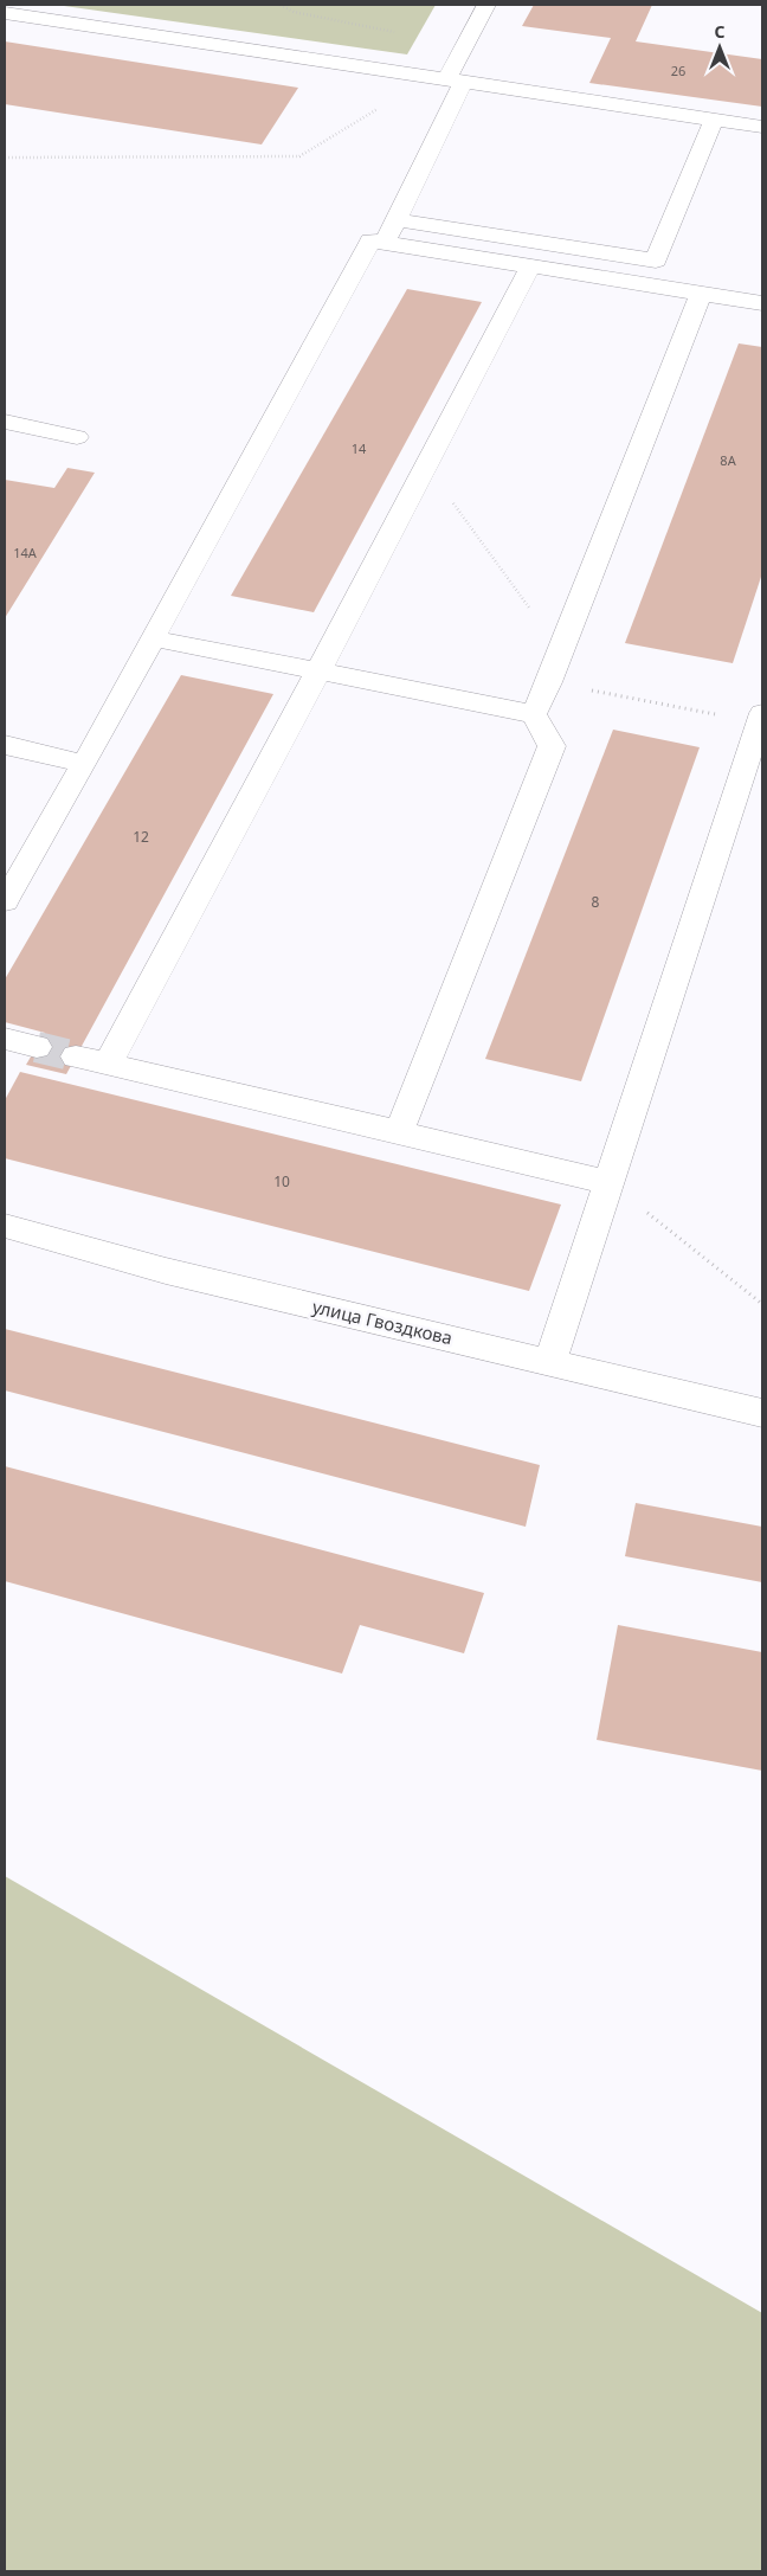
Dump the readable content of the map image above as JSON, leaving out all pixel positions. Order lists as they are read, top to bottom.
{
  "streets": {
    "street": ["улица Гвоздкова"]
  },
  "house_numbers": [
    "26",
    "14",
    "8А",
    "14А",
    "12",
    "8",
    "10"
  ],
  "north": "top"
}
